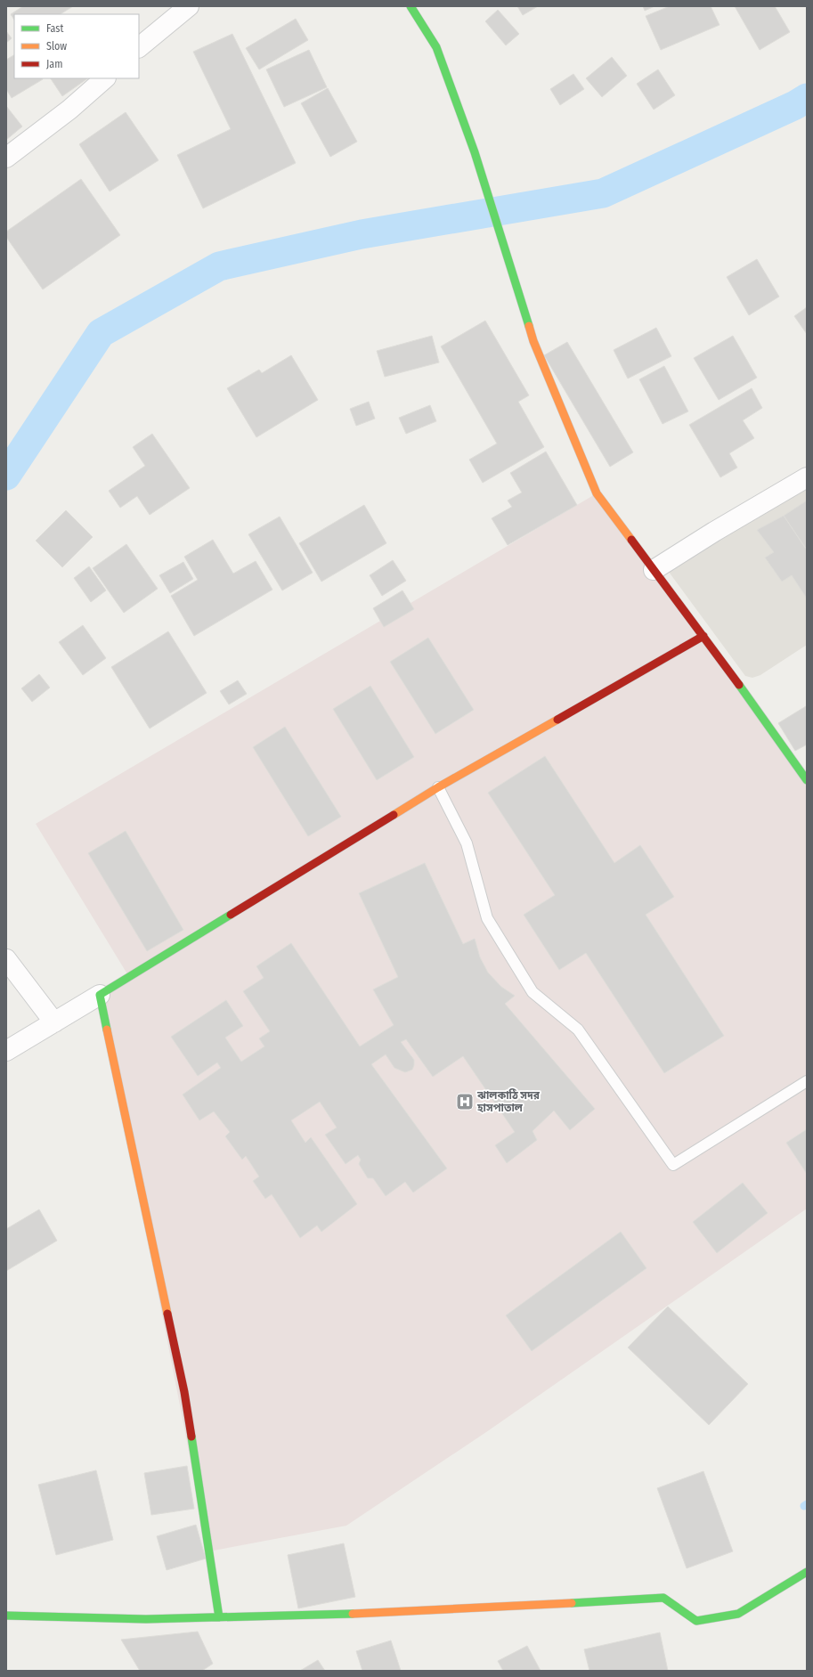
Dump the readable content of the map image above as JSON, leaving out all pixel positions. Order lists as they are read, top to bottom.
{
  "places": {
    "hospital": ["ঝালকাঠি সদর হাসপাতাল"]
  },
  "legend": ["Fast", "Slow", "Jam"]
}
